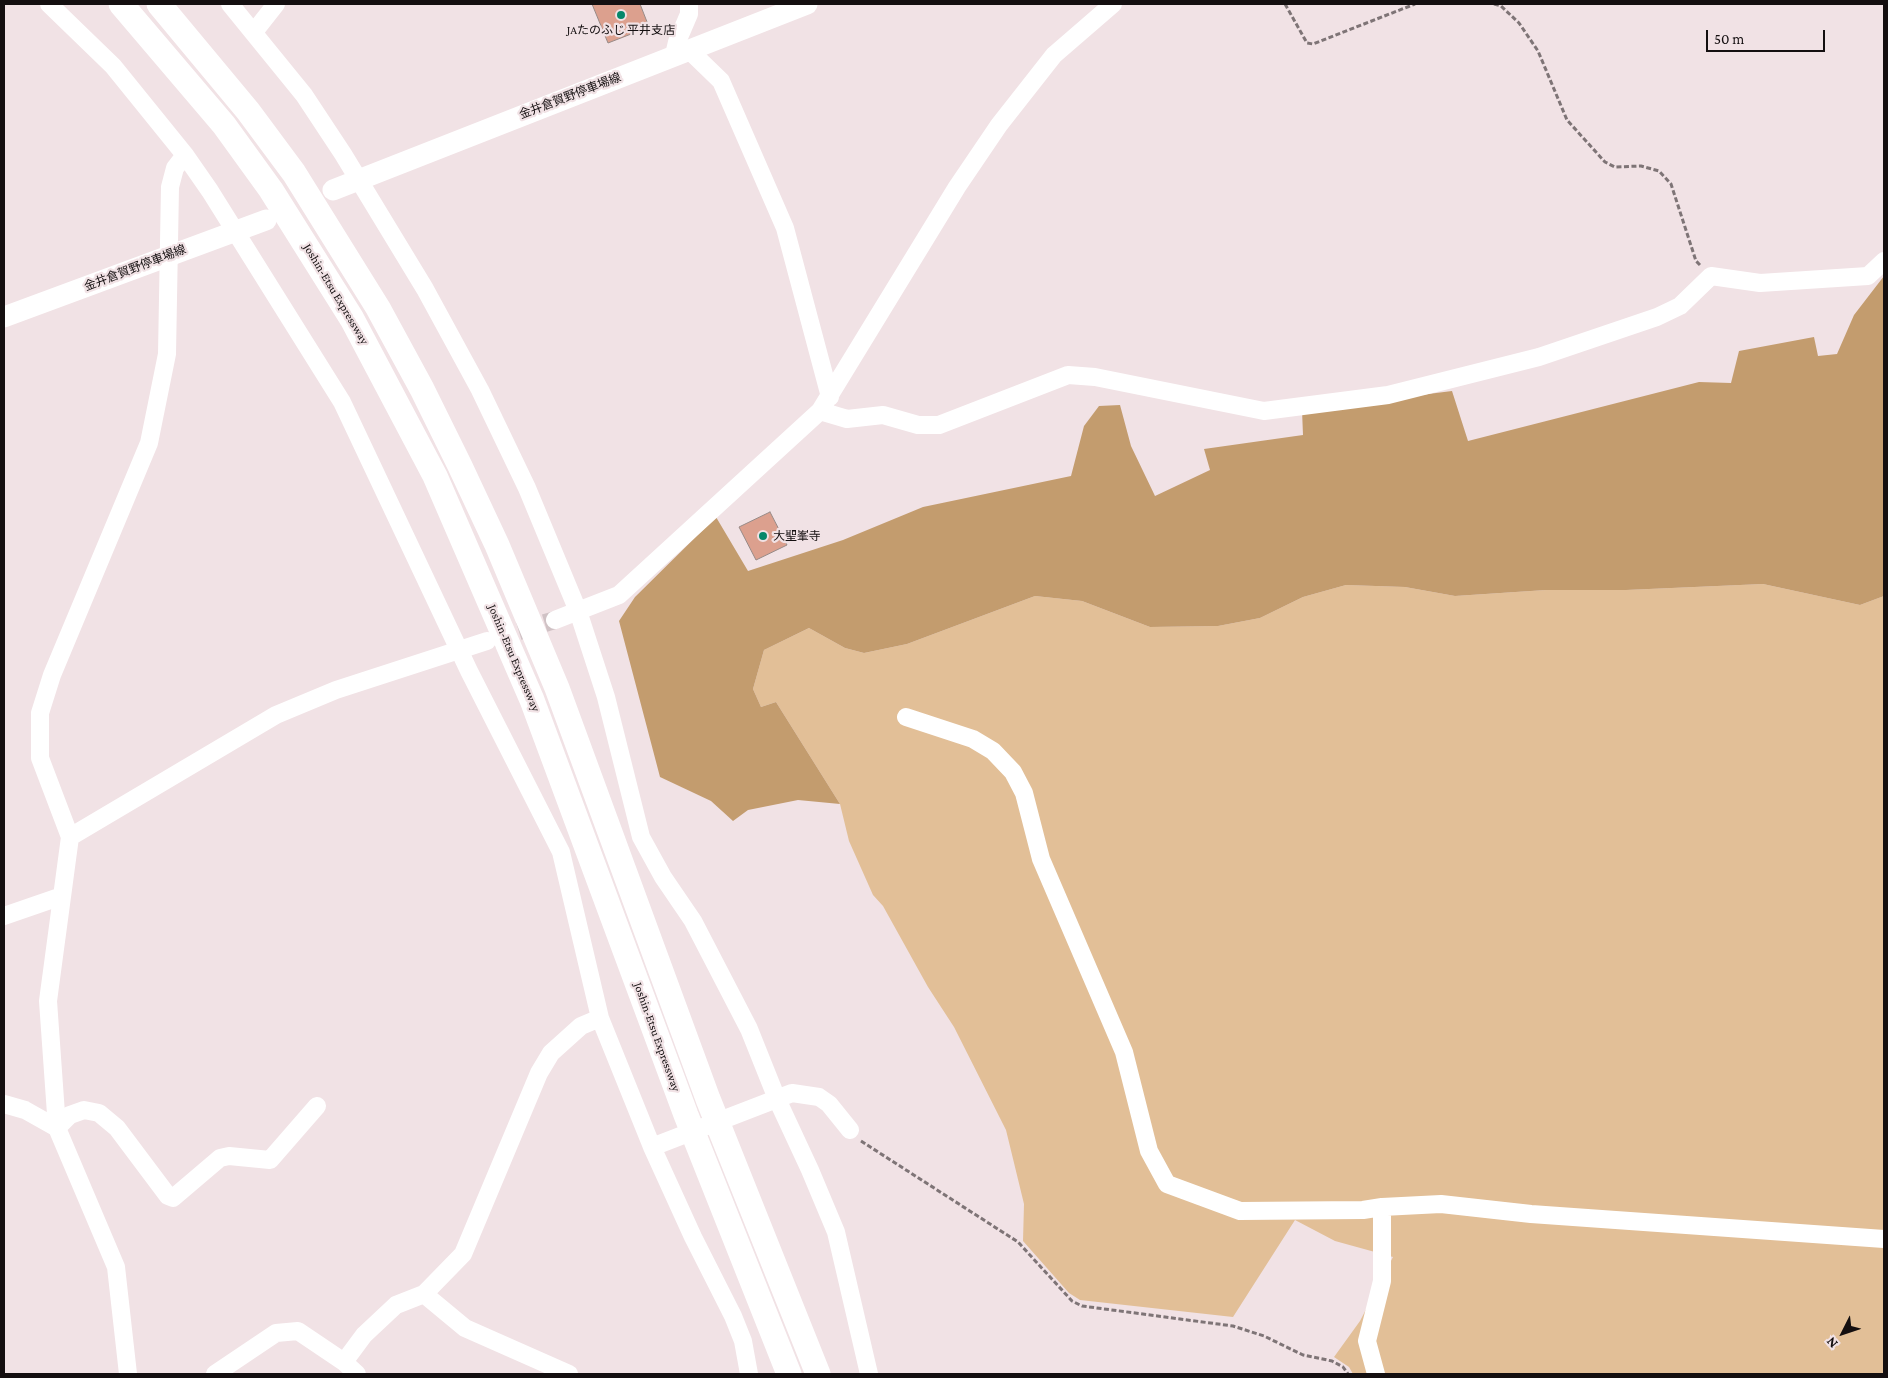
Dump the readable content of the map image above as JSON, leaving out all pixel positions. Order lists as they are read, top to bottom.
{
  "streets": {
    "highway": ["Joshin-Etsu Expressway"],
    "main road": ["金井倉賀野停車場線"]
  },
  "places": ["JAたのふじ 平井支店", "大聖峯寺"],
  "scale_bar": "50 m",
  "north": "bottom left"
}
